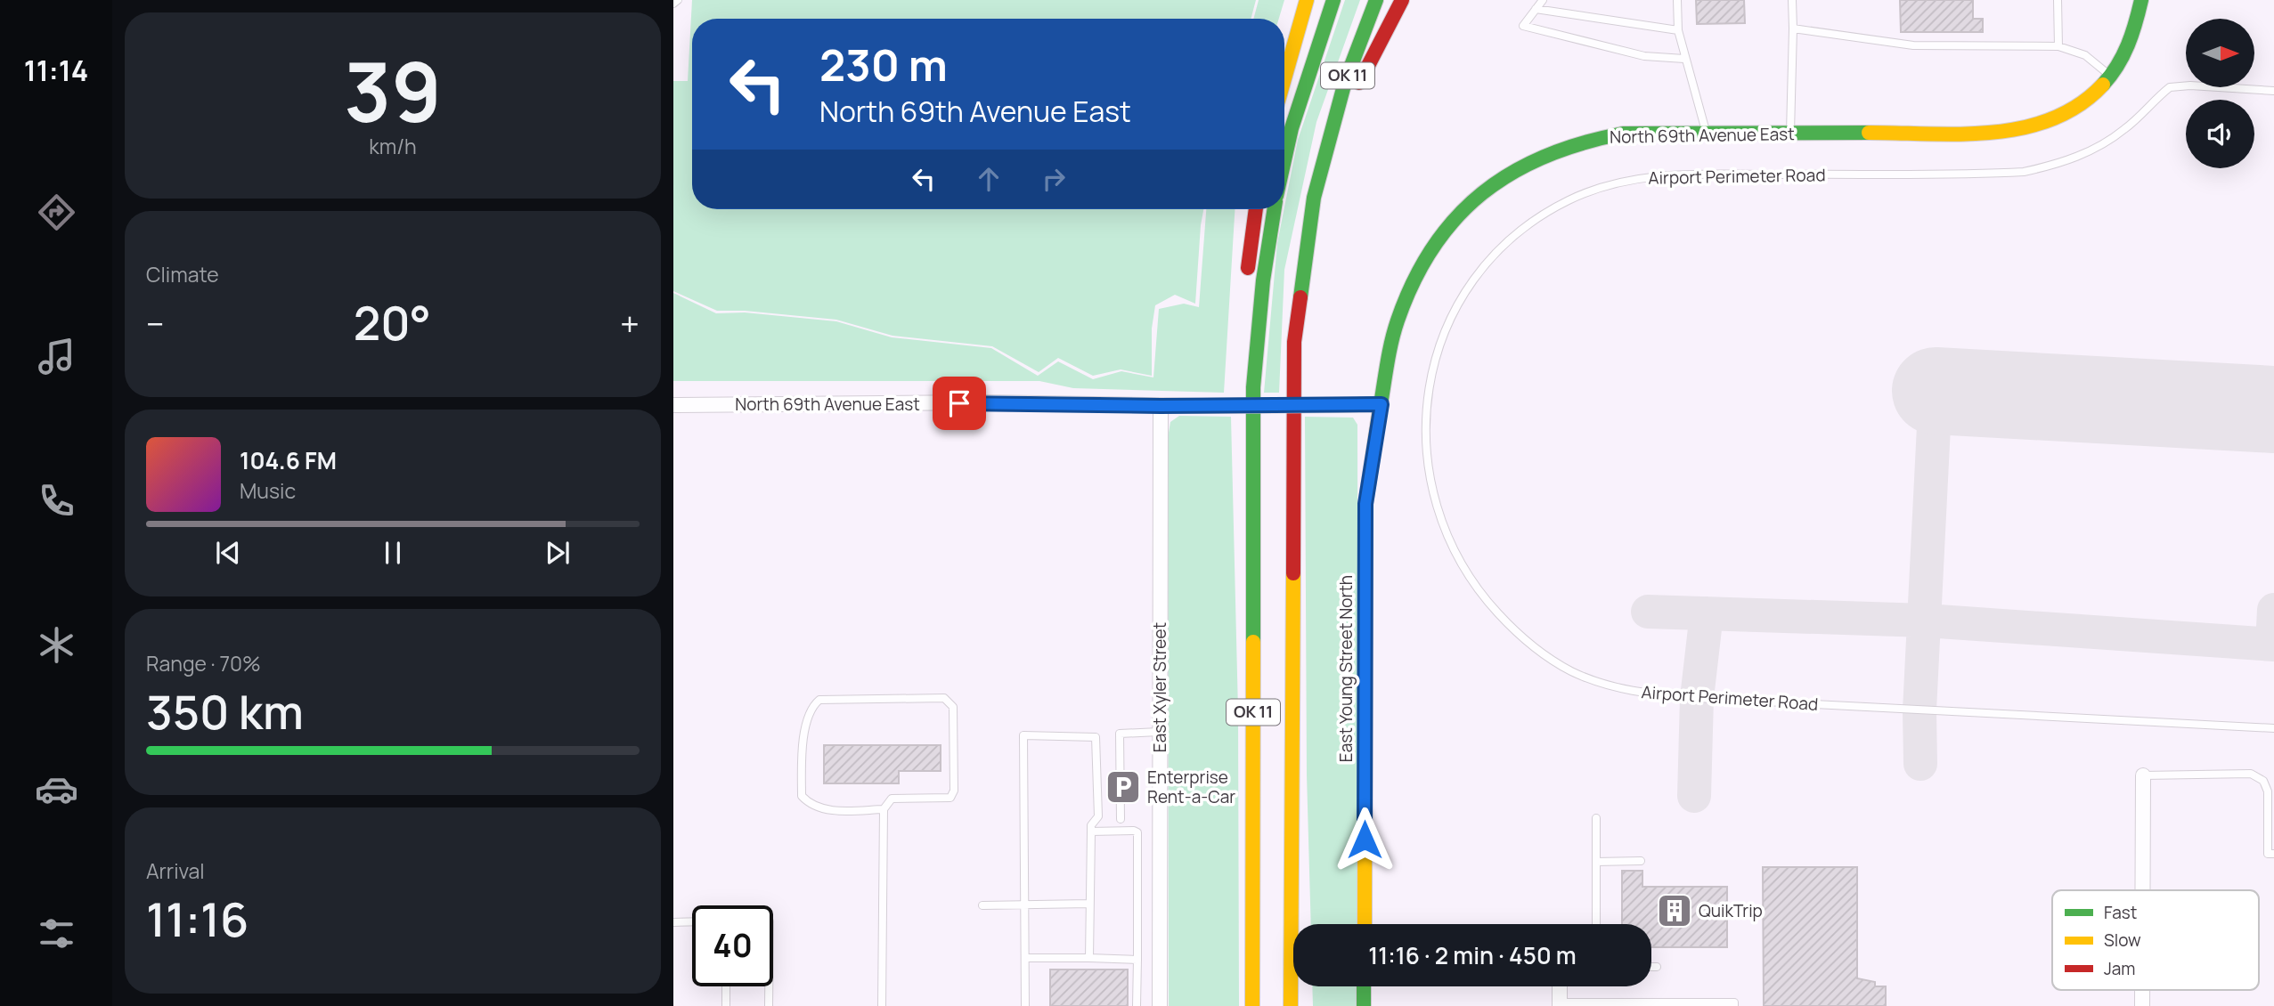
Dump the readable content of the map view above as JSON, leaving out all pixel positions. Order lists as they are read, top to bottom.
{
  "streets": {
    "main road": ["OK 11", "North 69th Avenue East", "East Young Street North"],
    "street": ["East Xyler Street"],
    "lane": ["Airport Perimeter Road"]
  },
  "crossings": [
    ["North 69th Avenue East", "East Young Street North"],
    ["North 69th Avenue East", "East Xyler Street"]
  ],
  "places": {
    "parking": ["Enterprise Rent-a-Car"],
    "building": ["QuikTrip"]
  },
  "legend": ["Fast", "Slow", "Jam"],
  "north": "right",
  "page": {
    "tabs": "11:14",
    "tile": [
      ["39", "km/h"],
      "Climate",
      ["Range · 70%", "350 km"],
      ["Arrival", "11:16"]
    ],
    "turn": ["230 m", "North 69th Avenue East"],
    "heat": ["−", "20°", "+"],
    "song": ["104.6 FM", "Music"],
    "limit": "40",
    "trip": "11:16 · 2 min · 450 m"
  }
}
